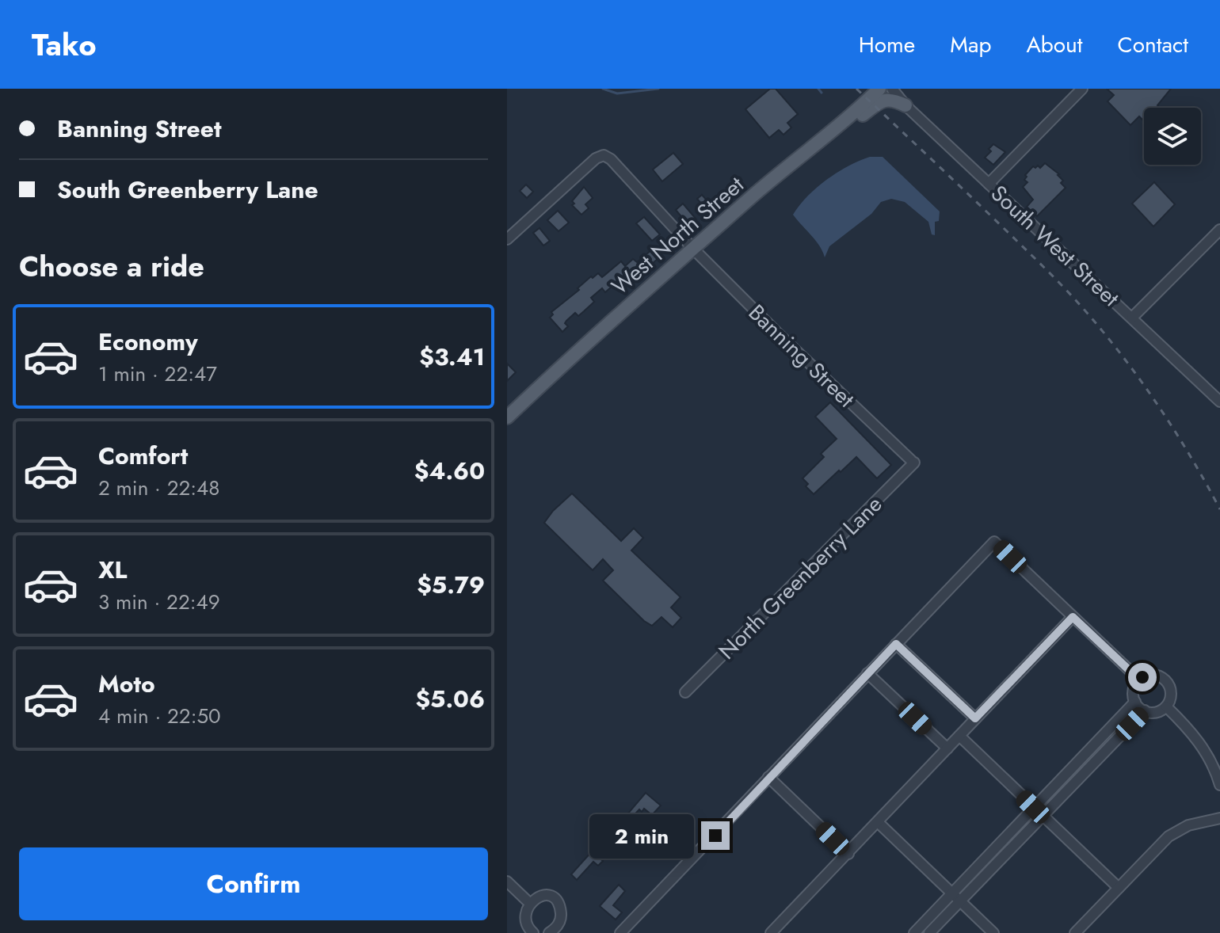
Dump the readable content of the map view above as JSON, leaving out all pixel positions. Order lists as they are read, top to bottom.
{
  "streets": {
    "main road": ["West North Street"],
    "street": ["South West Street", "Banning Street", "North Greenberry Lane"]
  },
  "crossings": [
    ["West North Street", "Banning Street"],
    ["Banning Street", "North Greenberry Lane"]
  ],
  "page": {
    "header": "Tako",
    "nav": [
      "Home",
      "Map",
      "About",
      "Contact"
    ],
    "banner": ["Banning Street", "South Greenberry Lane"],
    "heading": "Choose a ride",
    "list": [
      {
        "name": "Economy",
        "note": "1 min · 22:47",
        "value": "$3.41"
      },
      {
        "name": "Comfort",
        "note": "2 min · 22:48",
        "value": "$4.60"
      },
      {
        "name": "XL",
        "note": "3 min · 22:49",
        "value": "$5.79"
      },
      {
        "name": "Moto",
        "note": "4 min · 22:50",
        "value": "$5.06"
      }
    ],
    "bubble": "2 min",
    "buttons": "Confirm"
  }
}
